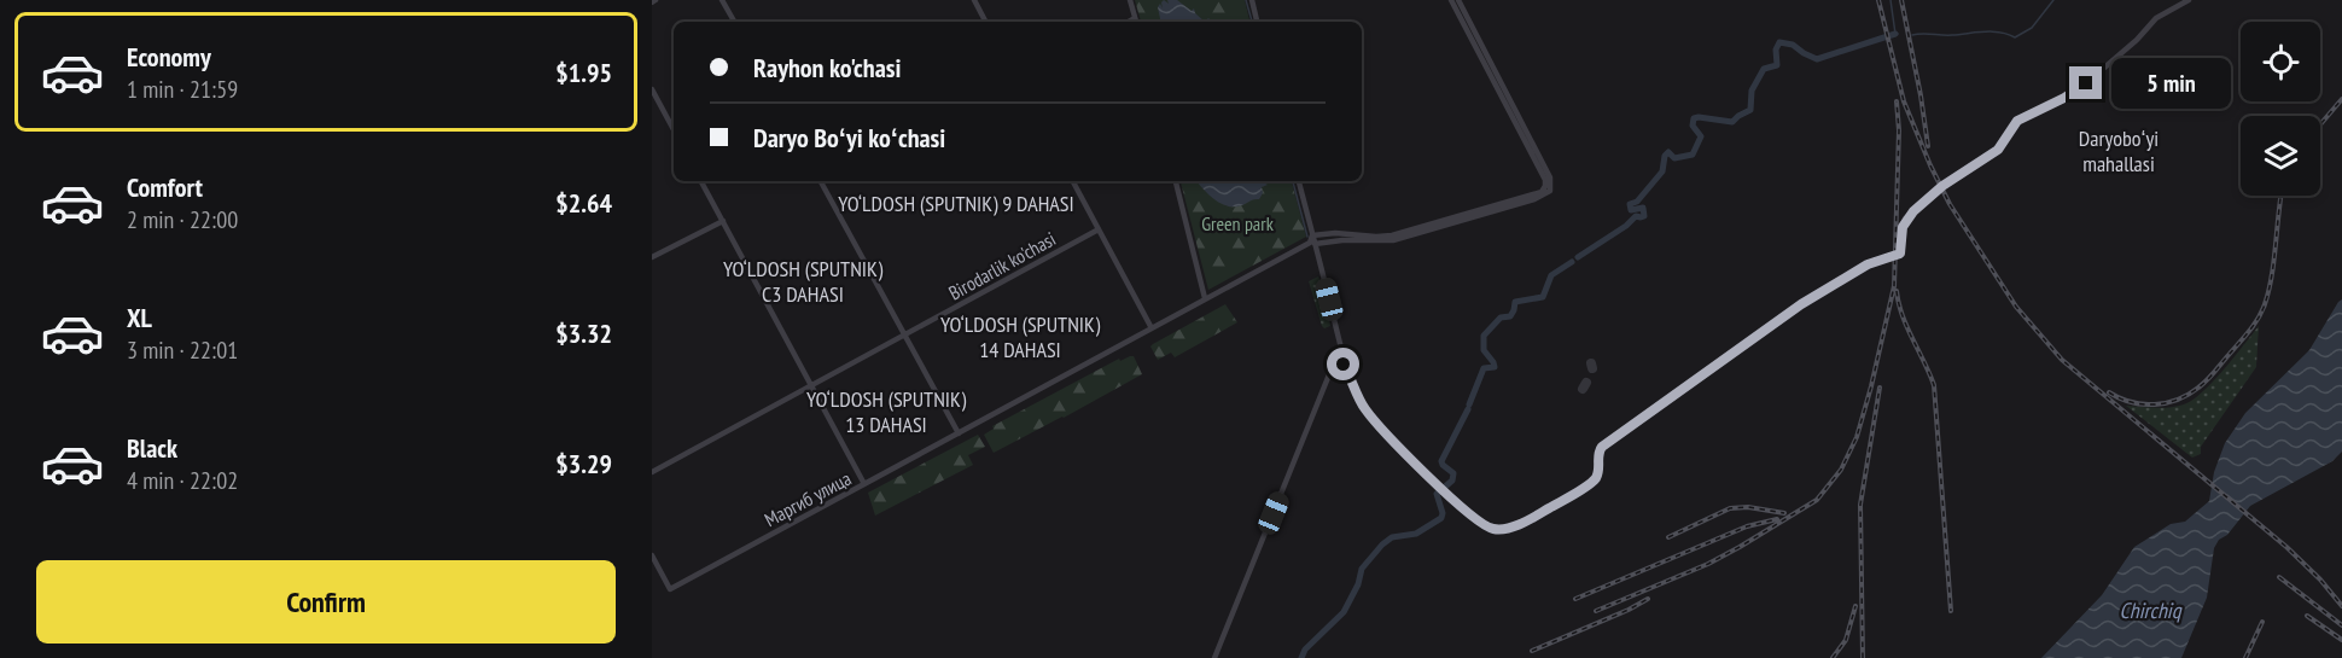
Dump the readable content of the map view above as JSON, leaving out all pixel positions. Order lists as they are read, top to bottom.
{
  "streets": {
    "street": ["Birodarlik ko'chasi", "Маргиб улица"]
  },
  "districts": [
    "Daryoboʻyi mahallasi",
    "YO‘LDOSH (SPUTNIK) 9 DAHASI",
    "YO‘LDOSH (SPUTNIK) С3 DAHASI",
    "YO‘LDOSH (SPUTNIK) 14 DAHASI",
    "YO‘LDOSH (SPUTNIK) 13 DAHASI"
  ],
  "water": ["Chirchiq"],
  "parks": ["Green park"],
  "page": {
    "list": [
      {
        "name": "Economy",
        "note": "1 min · 21:59",
        "value": "$1.95"
      },
      {
        "name": "Comfort",
        "note": "2 min · 22:00",
        "value": "$2.64"
      },
      {
        "name": "XL",
        "note": "3 min · 22:01",
        "value": "$3.32"
      },
      {
        "name": "Black",
        "note": "4 min · 22:02",
        "value": "$3.29"
      }
    ],
    "banner": ["Rayhon ko'chasi", "Daryo Boʻyi koʻchasi"],
    "bubble": "5 min",
    "buttons": "Confirm"
  }
}
